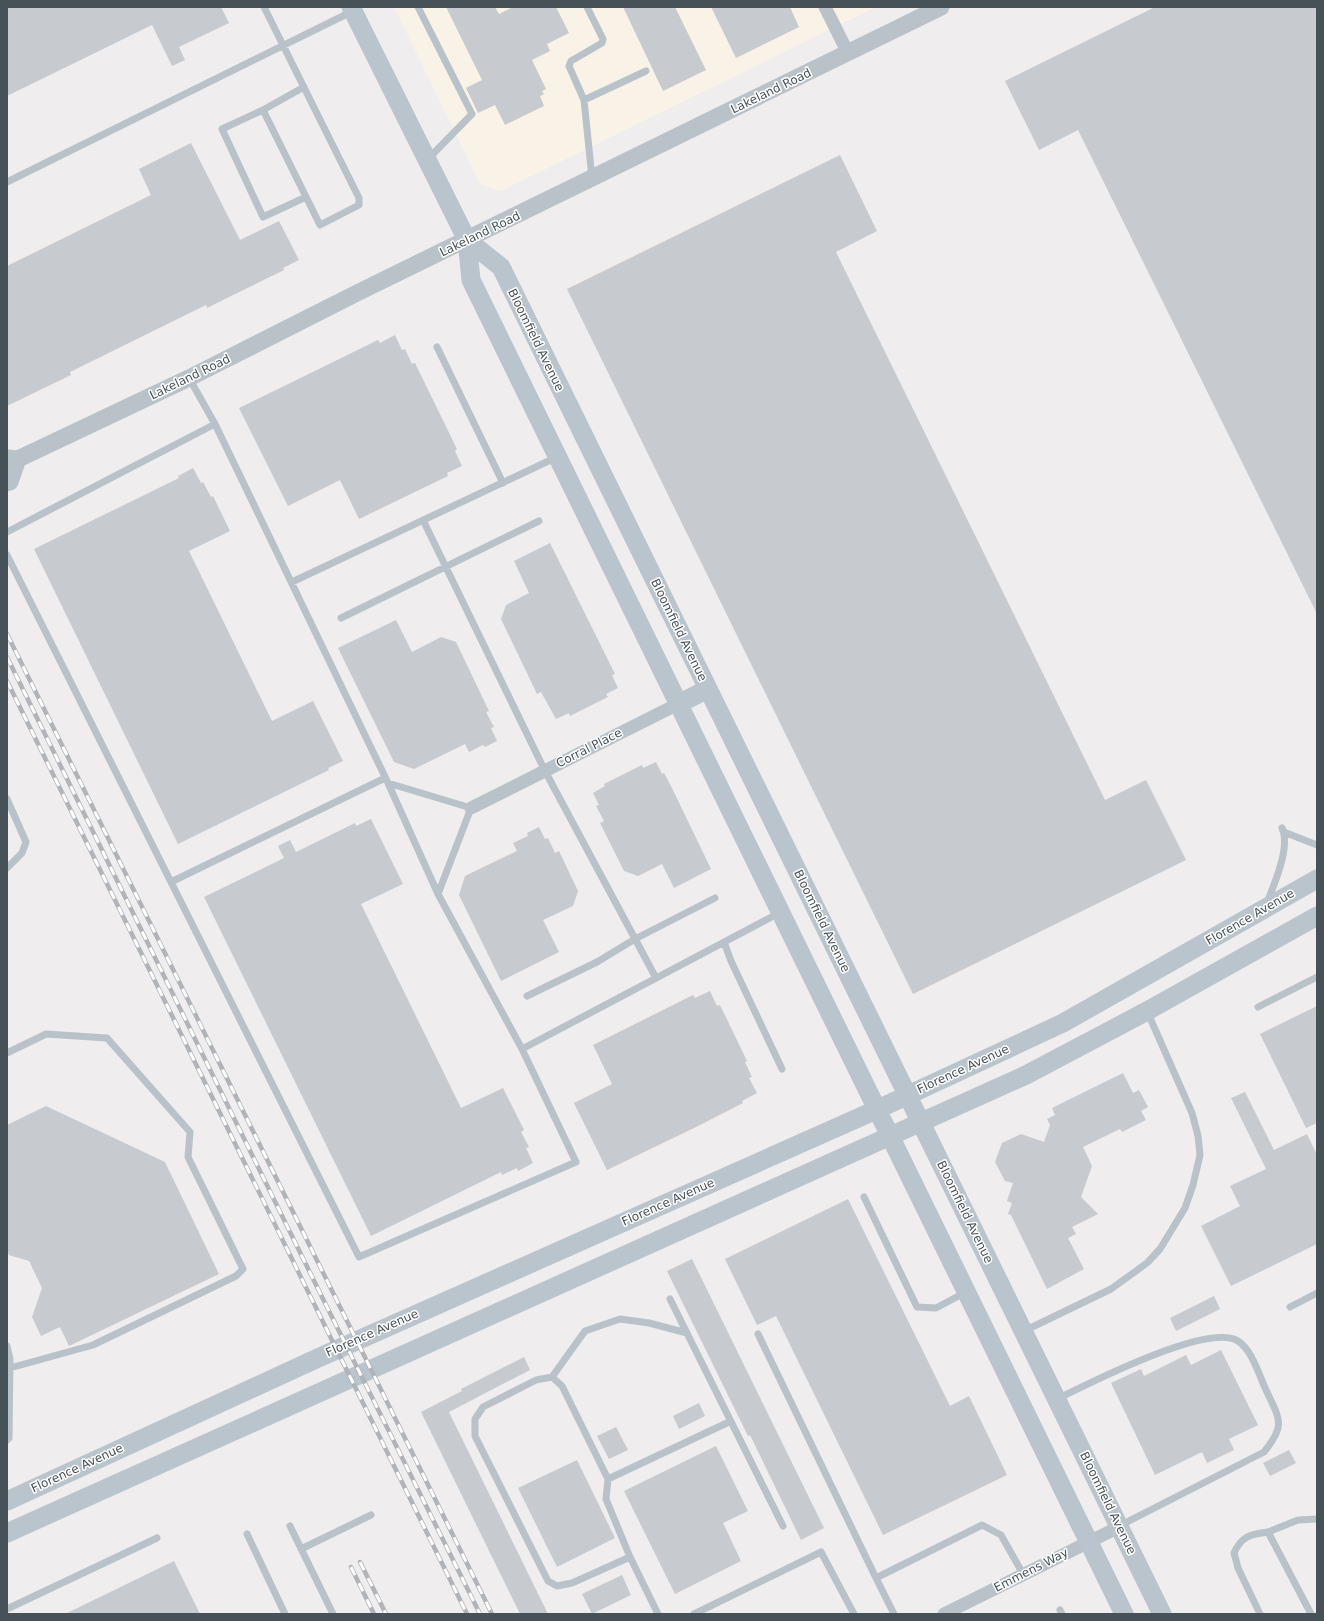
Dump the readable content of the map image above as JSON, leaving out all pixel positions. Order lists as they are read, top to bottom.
{
  "streets": {
    "main road": ["Bloomfield Avenue", "Corral Place", "Florence Avenue"],
    "street": ["Lakeland Road", "Emmens Way"]
  },
  "crossings": [
    ["Lakeland Road", "Bloomfield Avenue"],
    ["Bloomfield Avenue", "Corral Place"],
    ["Bloomfield Avenue", "Florence Avenue"],
    ["Bloomfield Avenue", "Emmens Way"]
  ]
}
